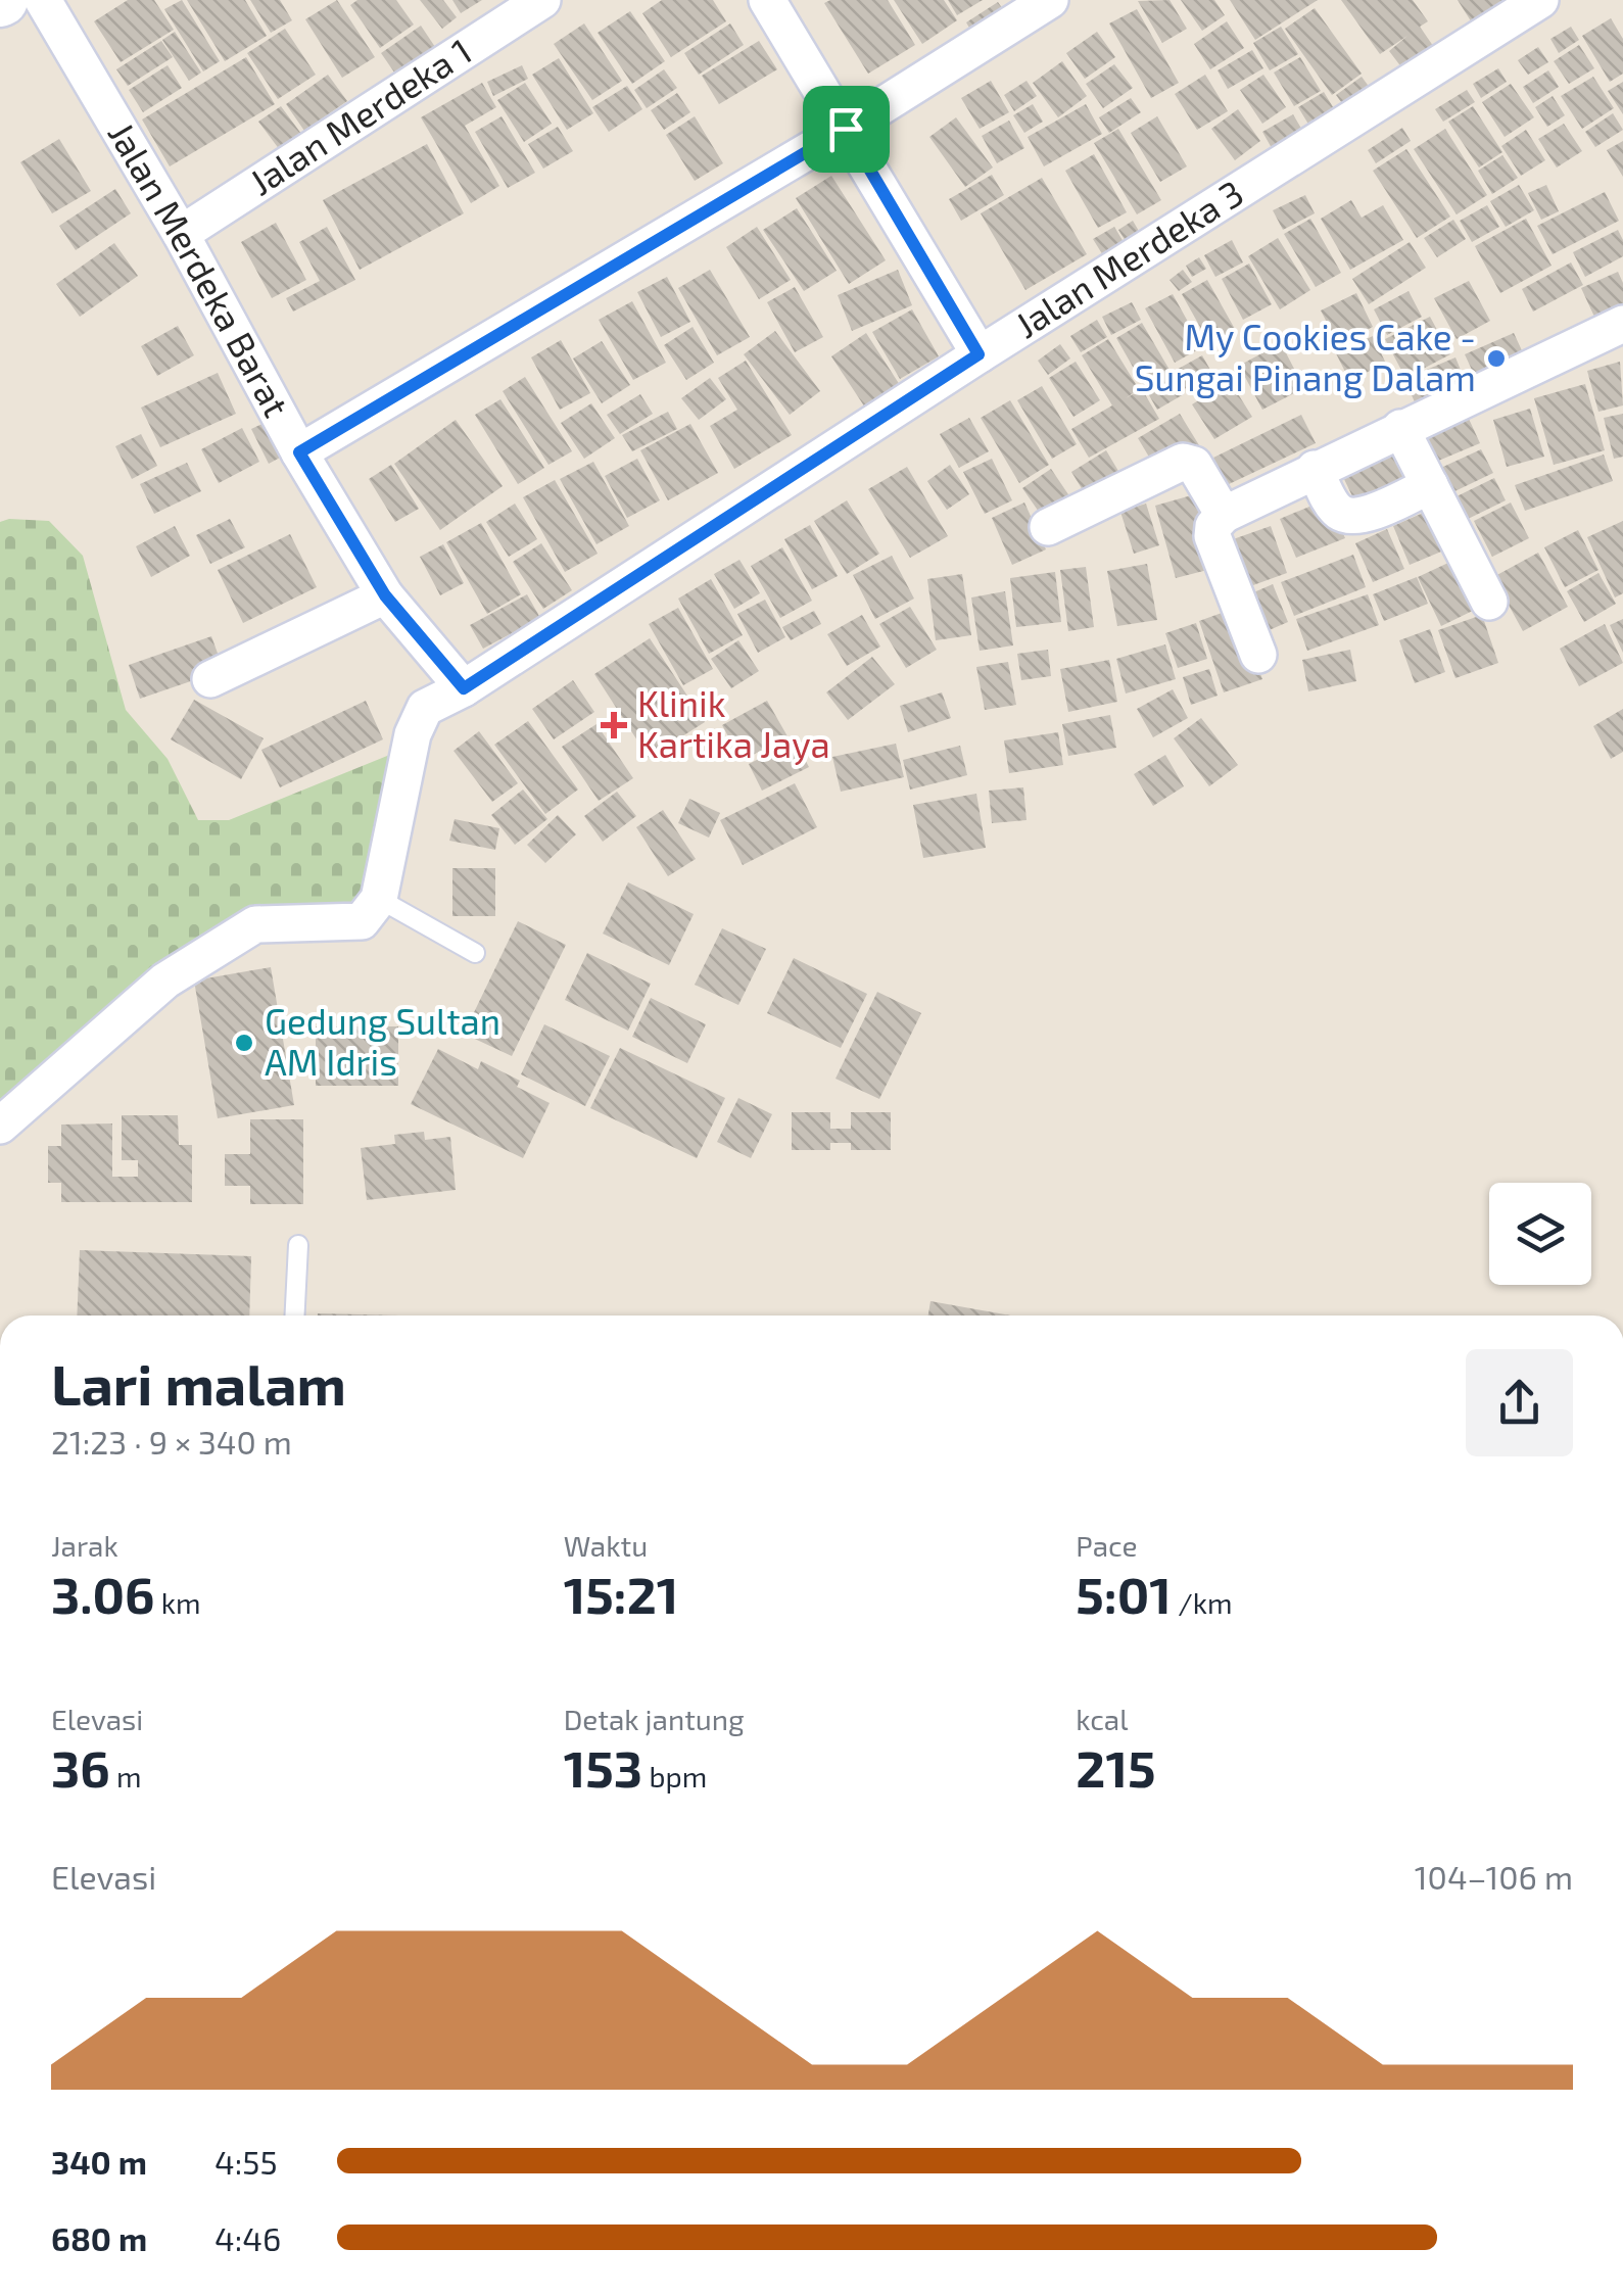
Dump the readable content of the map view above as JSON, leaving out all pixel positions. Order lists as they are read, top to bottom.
{
  "streets": {
    "street": ["Jalan Merdeka 1", "Jalan Merdeka 3", "Jalan Merdeka Barat"]
  },
  "crossings": [
    ["Jalan Merdeka 1", "Jalan Merdeka Barat"],
    ["Jalan Merdeka 3", "Jalan Merdeka Barat"]
  ],
  "places": {
    "other": ["My Cookies Cake - Sungai Pinang Dalam", "Gedung Sultan AM Idris"],
    "health": ["Klinik Kartika Jaya"]
  },
  "page": {
    "heading": ["Lari malam", "21:23 · 9 × 340 m"],
    "stats": [
      ["Jarak", "3.06 km"],
      ["Waktu", "15:21"],
      ["Pace", "5:01 /km"],
      ["Elevasi", "36 m"],
      ["Detak jantung", "153 bpm"],
      ["kcal", "215"]
    ],
    "chart": ["Elevasi", "104–106 m"],
    "list": [
      {
        "name": "340 m",
        "note": "4:55"
      },
      {
        "name": "680 m",
        "note": "4:46"
      }
    ]
  }
}
